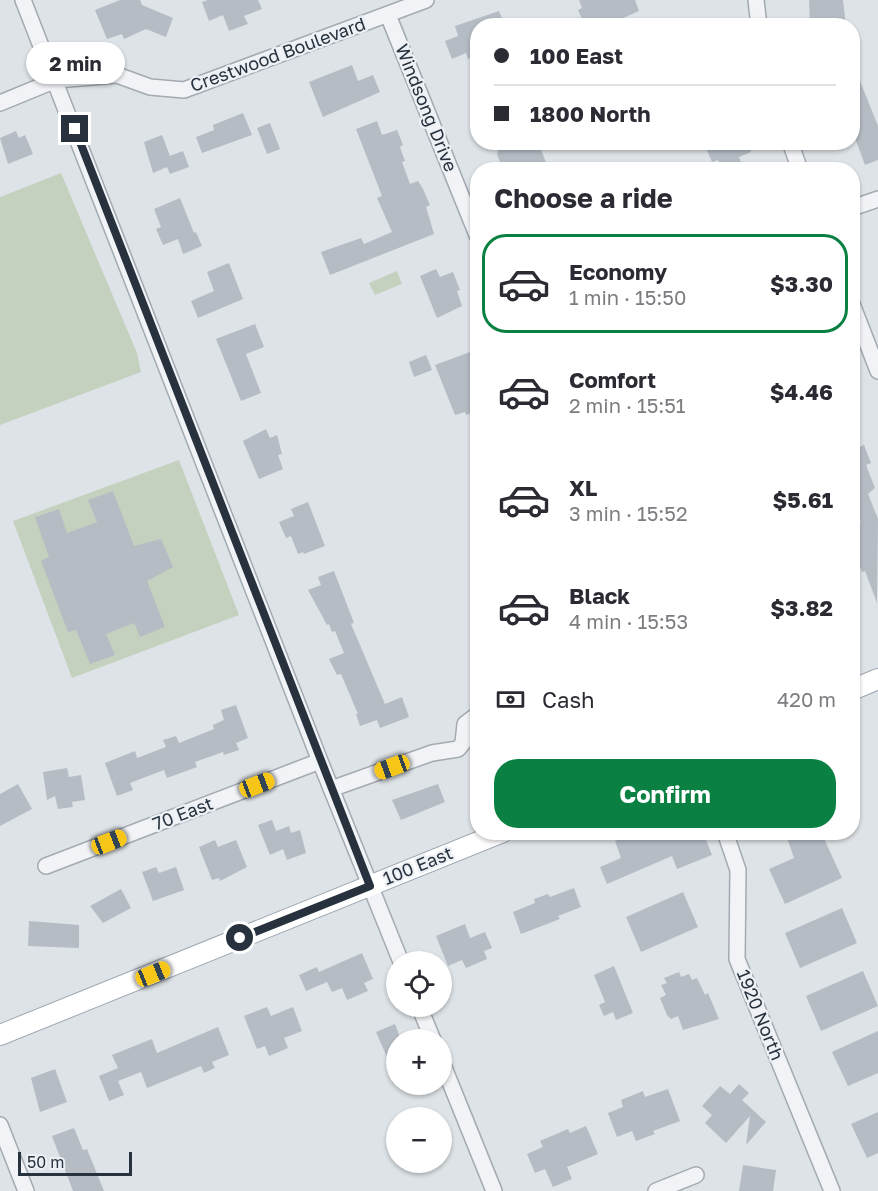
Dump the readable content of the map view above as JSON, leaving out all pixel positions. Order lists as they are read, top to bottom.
{
  "streets": {
    "main road": ["100 East"],
    "street": [
      "Crestwood Boulevard",
      "Windsong Drive",
      "70 East",
      "1920 North"
    ]
  },
  "crossings": [
    ["Crestwood Boulevard", "Windsong Drive"]
  ],
  "scale_bar": "50 m",
  "page": {
    "banner": ["100 East", "1800 North"],
    "bubble": "2 min",
    "heading": "Choose a ride",
    "list": [
      {
        "name": "Economy",
        "note": "1 min · 15:50",
        "value": "$3.30"
      },
      {
        "name": "Comfort",
        "note": "2 min · 15:51",
        "value": "$4.46"
      },
      {
        "name": "XL",
        "note": "3 min · 15:52",
        "value": "$5.61"
      },
      {
        "name": "Black",
        "note": "4 min · 15:53",
        "value": "$3.82"
      }
    ],
    "pay": ["Cash", "420 m"],
    "buttons": "Confirm",
    "map_buttons": ["+", "−"],
    "scale": "50 m"
  }
}
